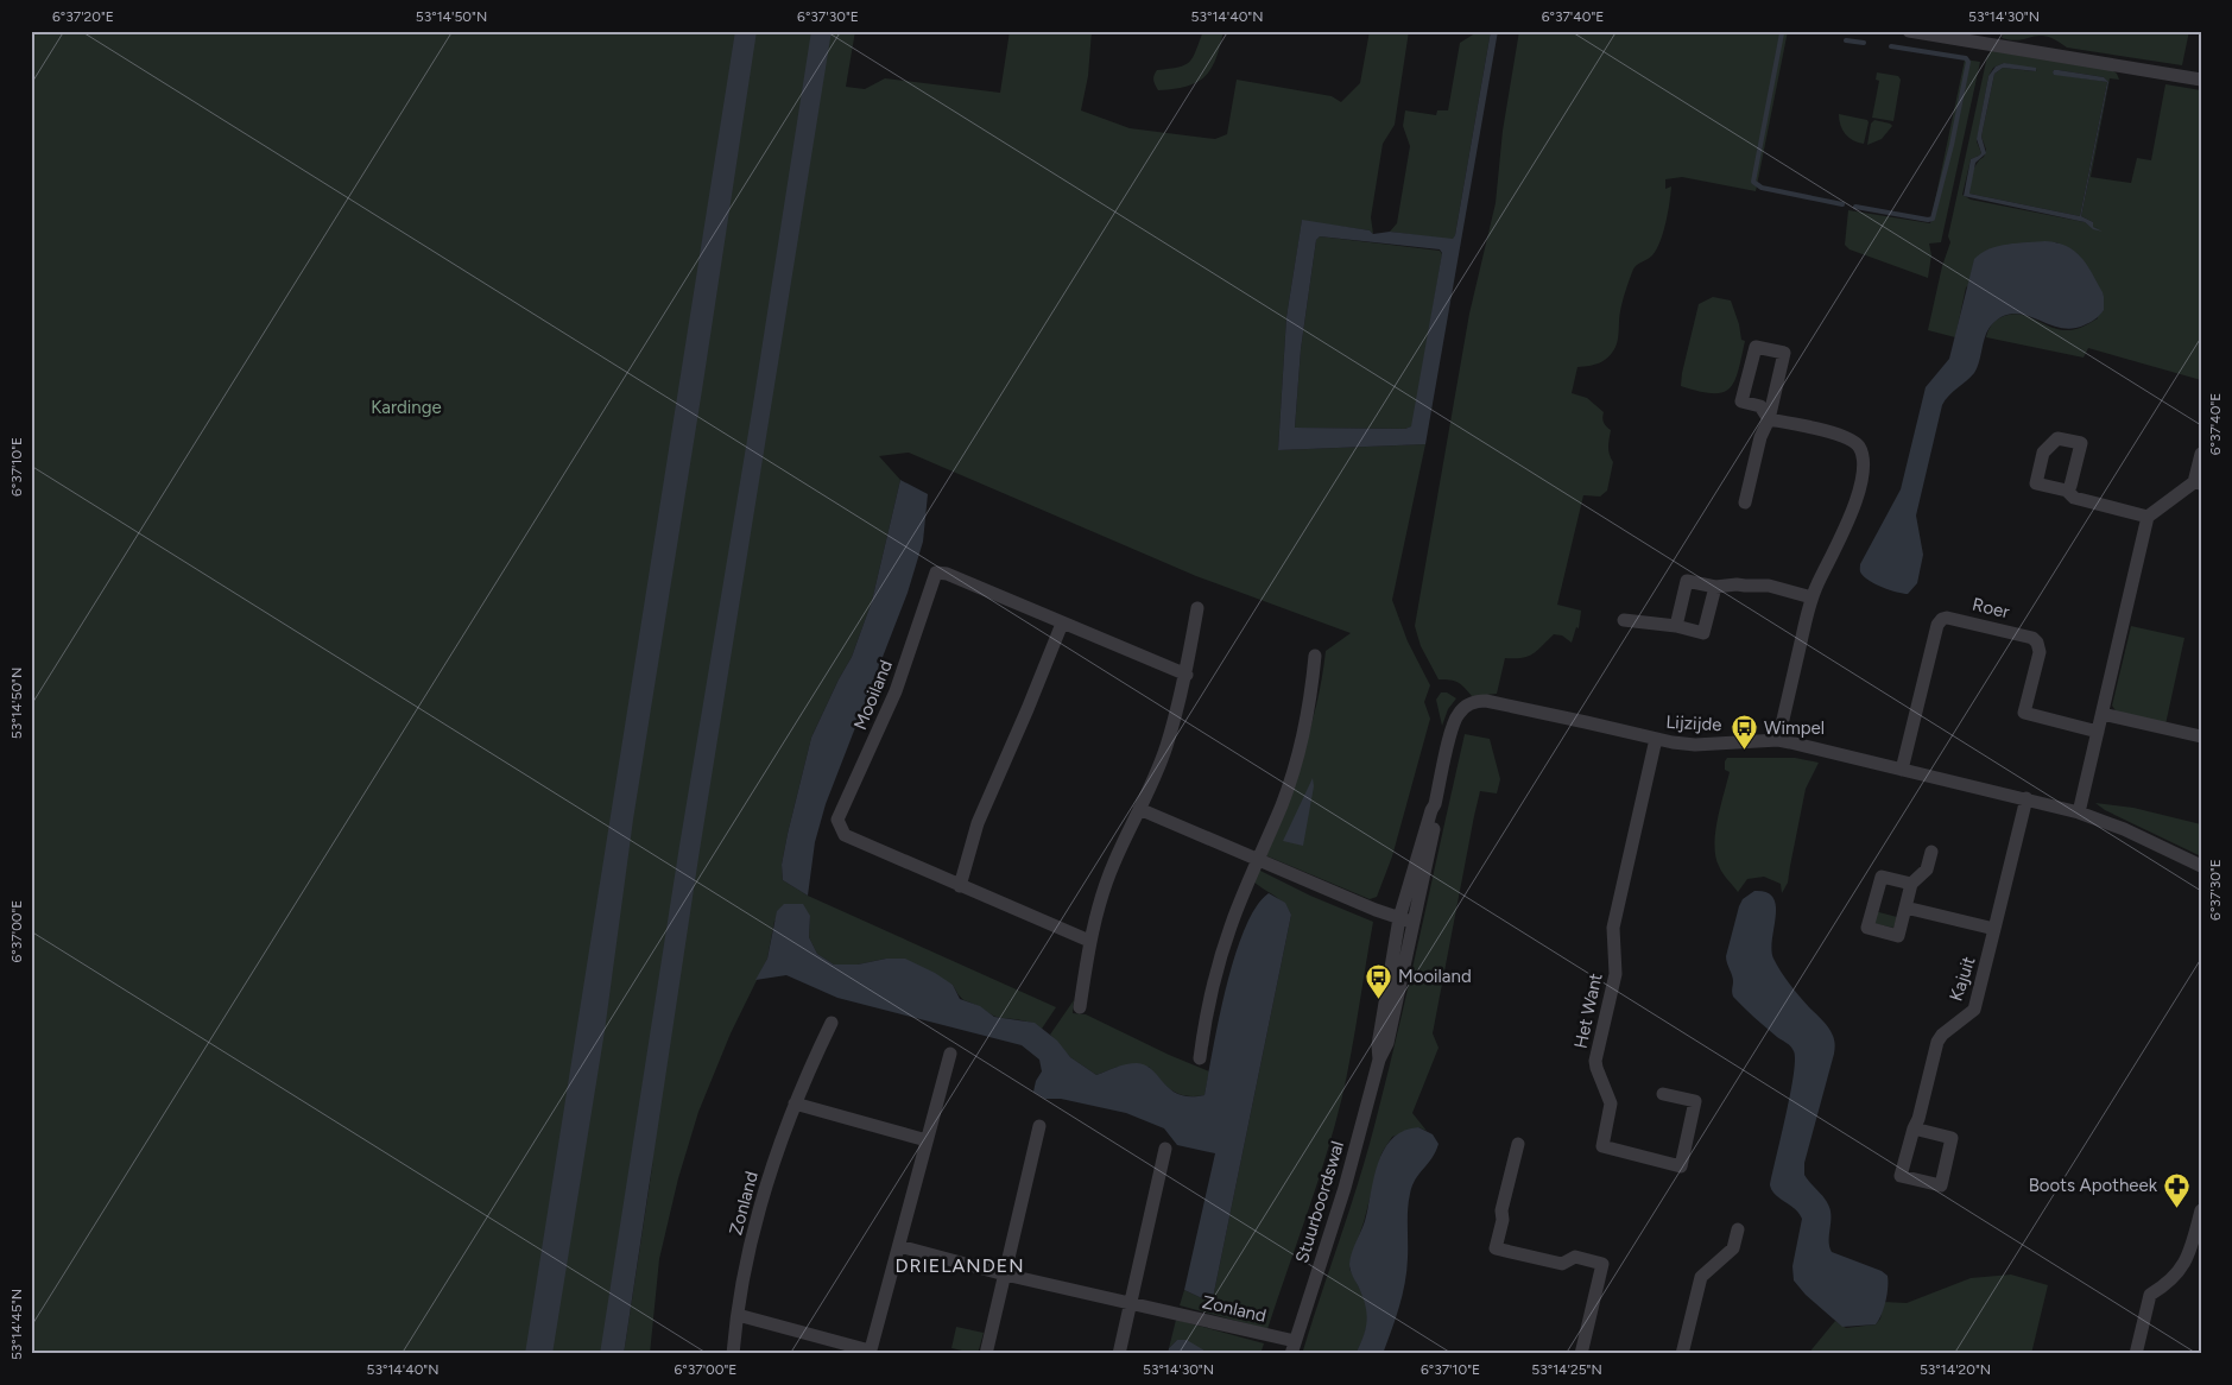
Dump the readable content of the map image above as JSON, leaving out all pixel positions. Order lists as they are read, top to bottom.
{
  "streets": {
    "street": [
      "Roer",
      "Mooiland",
      "Lijzijde",
      "Kajuit",
      "Het Want",
      "Stuurboordswal",
      "Zonland"
    ]
  },
  "crossings": [
    ["Roer", "Lijzijde"],
    ["Lijzijde", "Kajuit"],
    ["Lijzijde", "Het Want"],
    ["Lijzijde", "Stuurboordswal"],
    ["Stuurboordswal", "Zonland"]
  ],
  "districts": ["DRIELANDEN"],
  "parks": ["Kardinge"],
  "places": {
    "bus stop": ["Wimpel", "Mooiland"],
    "pharmacy": ["Boots Apotheek"]
  },
  "coordinates": [
    "6°37'20\"E",
    "53°14'50\"N",
    "6°37'30\"E",
    "53°14'40\"N",
    "6°37'40\"E",
    "53°14'30\"N",
    "6°37'10\"E",
    "6°37'00\"E",
    "53°14'45\"N",
    "53°14'25\"N",
    "53°14'20\"N"
  ]
}
